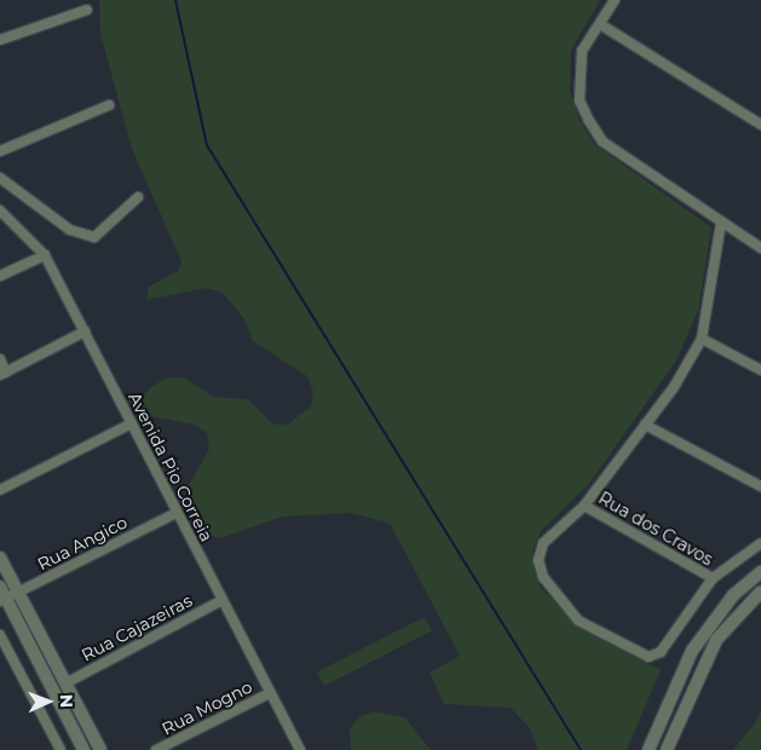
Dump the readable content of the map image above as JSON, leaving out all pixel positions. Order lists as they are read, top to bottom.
{
  "streets": {
    "street": [
      "Avenida Pio Correia",
      "Rua dos Cravos",
      "Rua Angico",
      "Rua Cajazeiras",
      "Rua Mogno"
    ]
  },
  "crossings": [
    ["Avenida Pio Correia", "Rua Angico"],
    ["Avenida Pio Correia", "Rua Cajazeiras"],
    ["Avenida Pio Correia", "Rua Mogno"]
  ],
  "north": "right"
}
